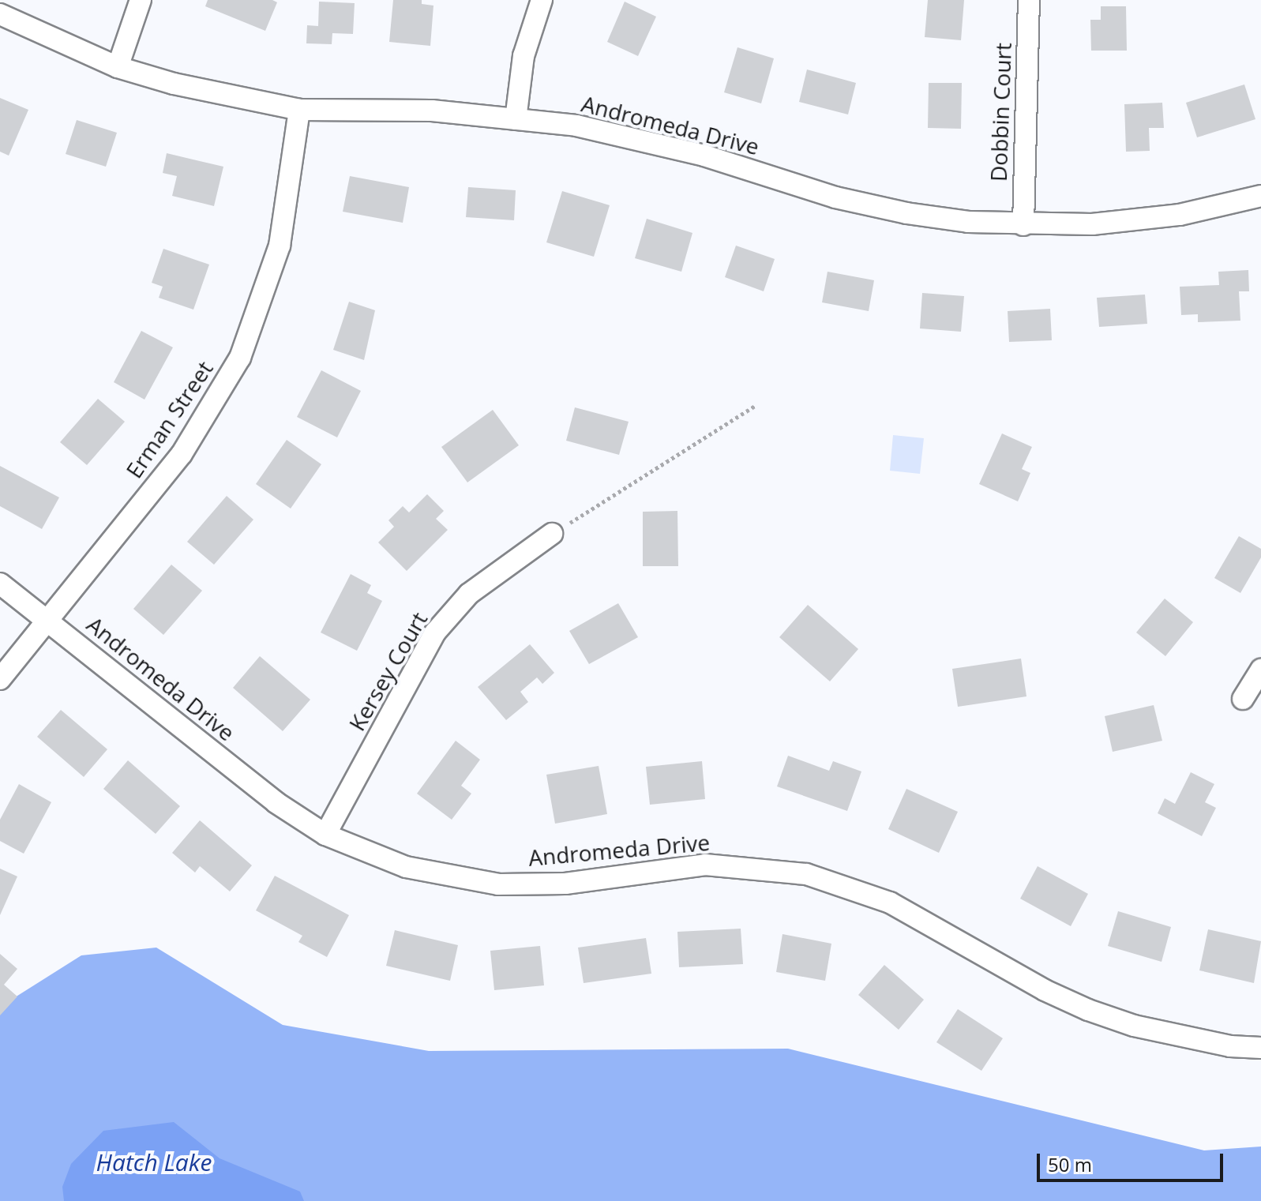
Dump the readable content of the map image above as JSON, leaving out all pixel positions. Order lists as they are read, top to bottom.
{
  "streets": {
    "street": [
      "Dobbin Court",
      "Andromeda Drive",
      "Erman Street",
      "Kersey Court"
    ]
  },
  "crossings": [
    ["Dobbin Court", "Andromeda Drive"],
    ["Andromeda Drive", "Erman Street"],
    ["Andromeda Drive", "Kersey Court"]
  ],
  "water": ["Hatch Lake"],
  "scale_bar": "50 m"
}
